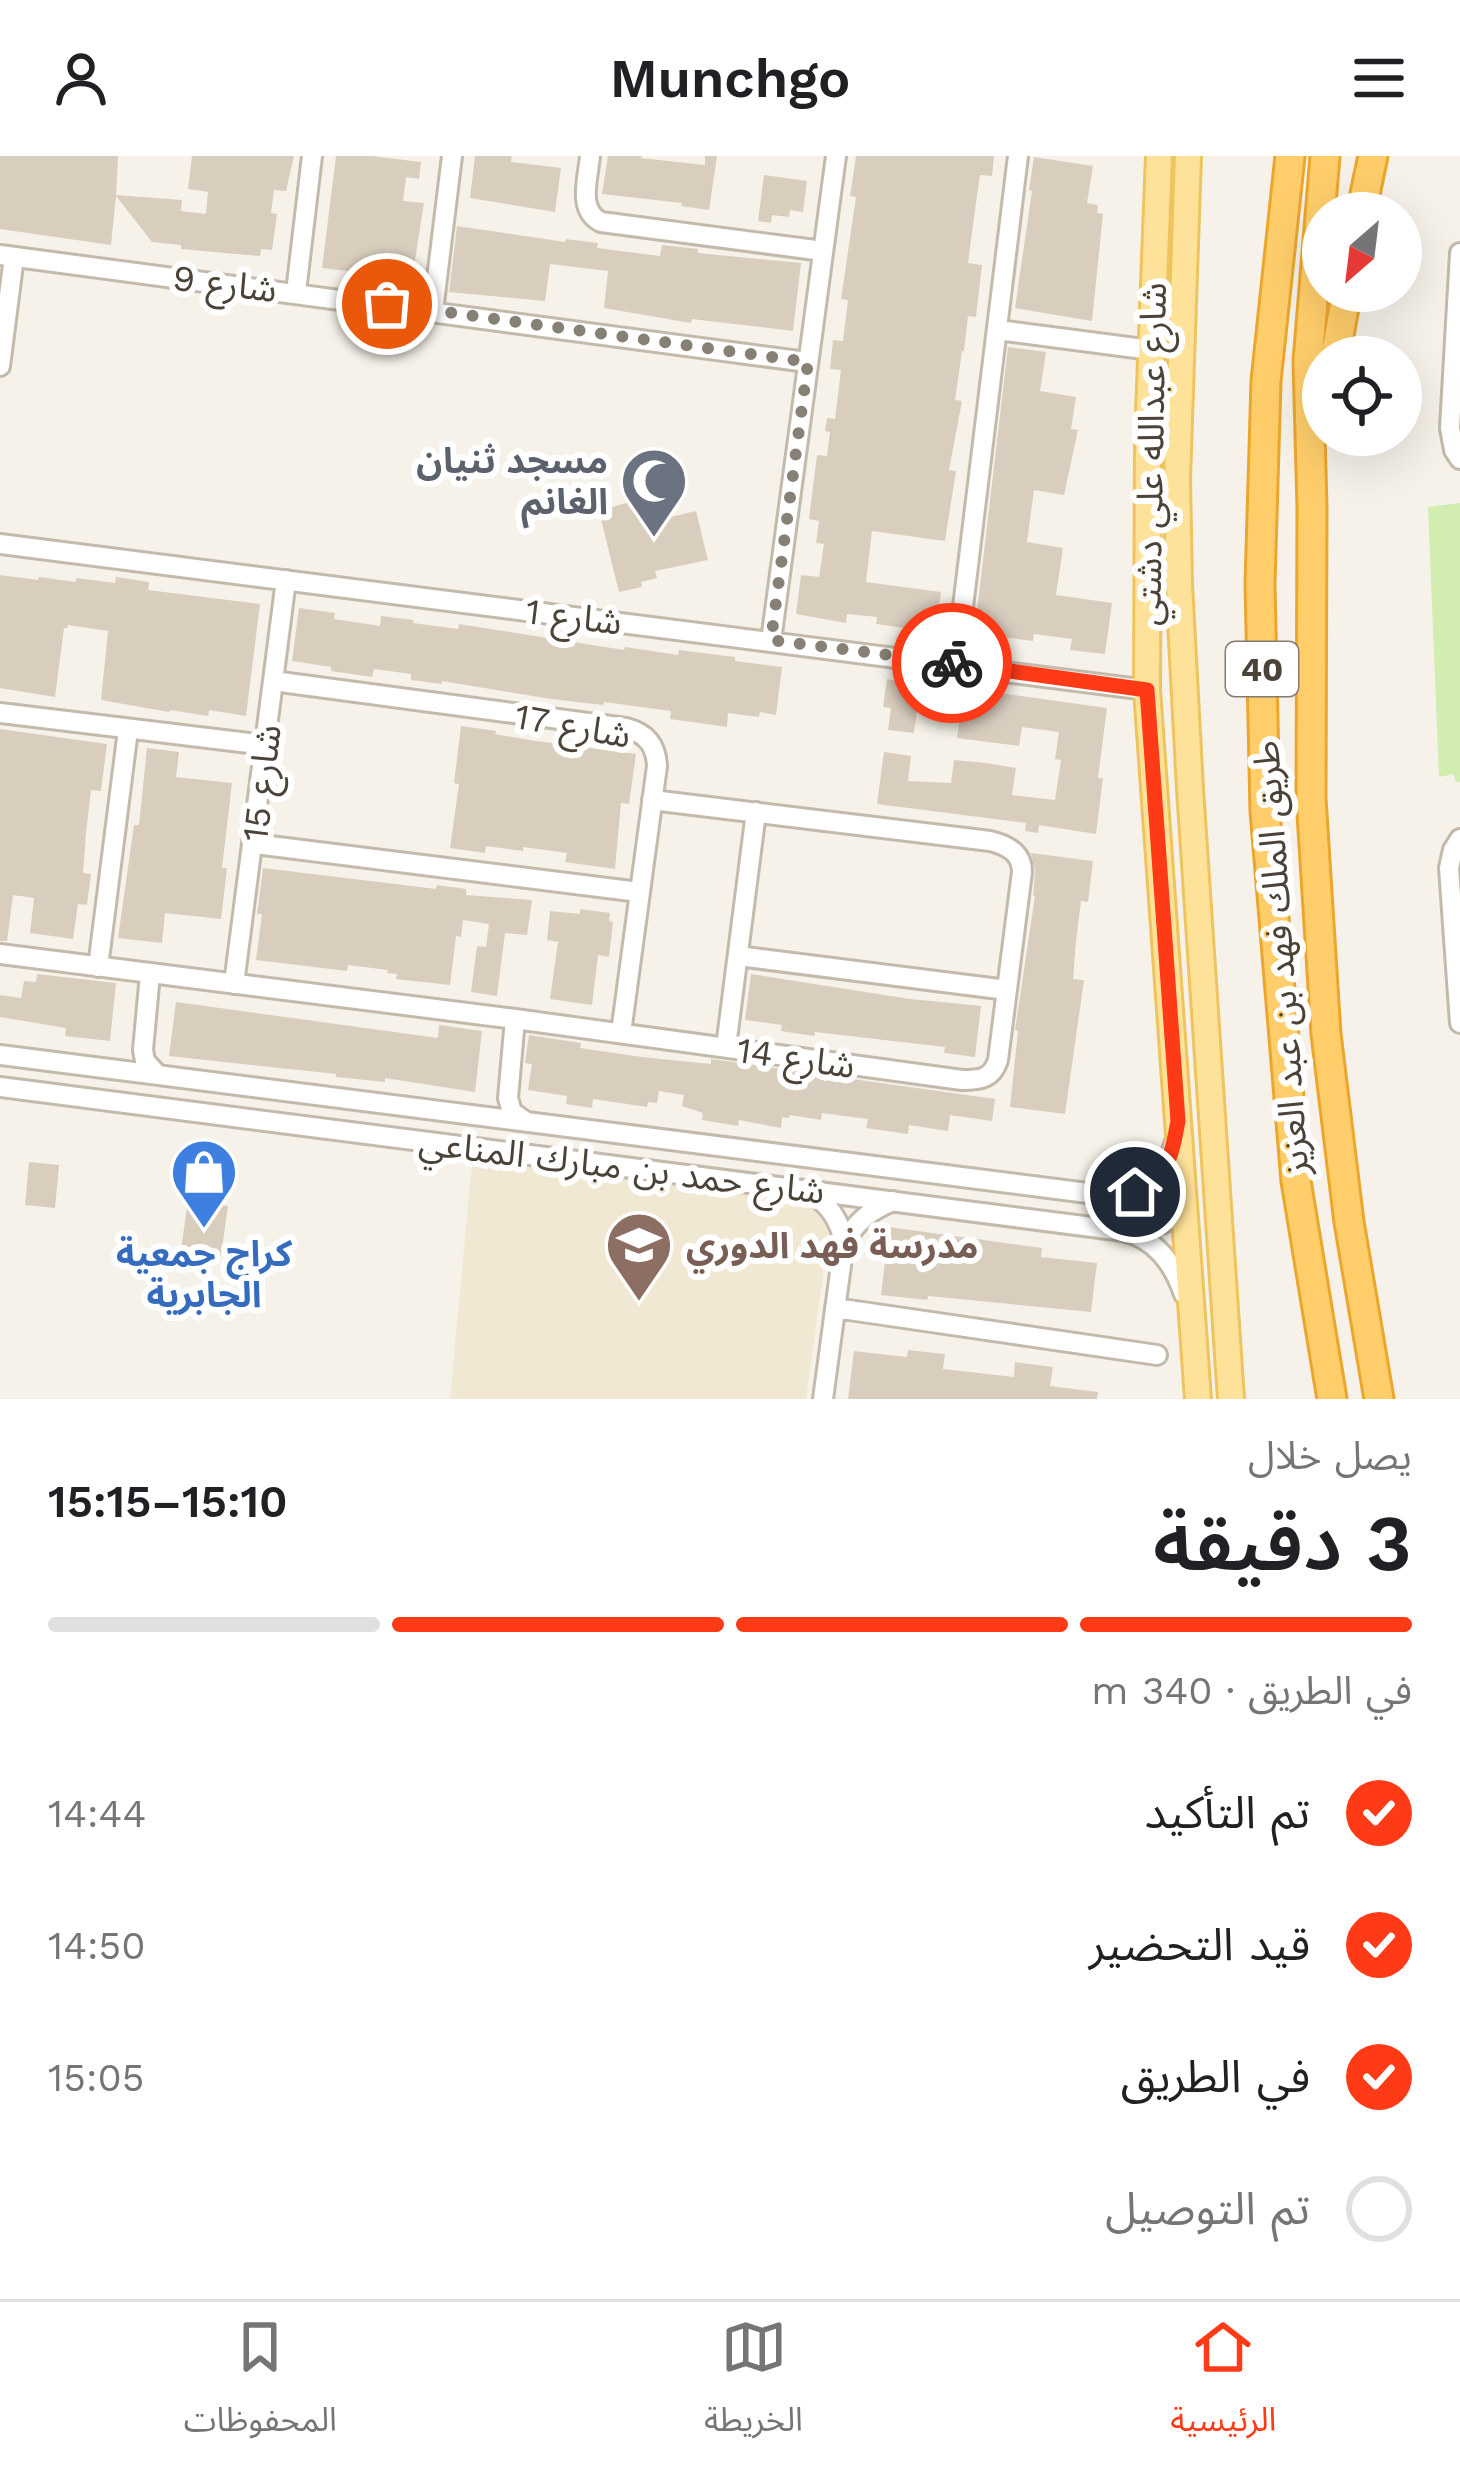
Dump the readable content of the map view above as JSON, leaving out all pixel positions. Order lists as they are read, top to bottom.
{
  "streets": {
    "highway": ["40", "طريق الملك فهد بن عبد العزيز"],
    "main road": ["شارع عبدالله علي دشتي"],
    "street": [
      "شارع 9",
      "شارع 1",
      "شارع 17",
      "شارع 15",
      "شارع 14",
      "شارع حمد بن مبارك المناعي"
    ]
  },
  "crossings": [
    ["شارع عبدالله علي دشتي", "شارع 1"],
    ["شارع عبدالله علي دشتي", "شارع حمد بن مبارك المناعي"],
    ["شارع 1", "شارع 15"],
    ["شارع 17", "شارع 15"],
    ["شارع 17", "شارع 14"],
    ["شارع 15", "شارع 14"]
  ],
  "places": {
    "mosque": ["مسجد ثنيان الغانم"],
    "shop": ["كراج جمعية الجابرية"],
    "school or university": ["مدرسة فهد الدوري"]
  },
  "north": "bottom left",
  "page": {
    "header": "Munchgo",
    "heading": ["3 دقيقة", "يصل خلال", "15:10–15:15"],
    "bar": "في الطريق · 340 m",
    "list": [
      ["تم التأكيد", "14:44"],
      ["قيد التحضير", "14:50"],
      ["في الطريق", "15:05"],
      "تم التوصيل"
    ],
    "tabs": ["الرئيسية", "الخريطة", "المحفوظات"]
  }
}
